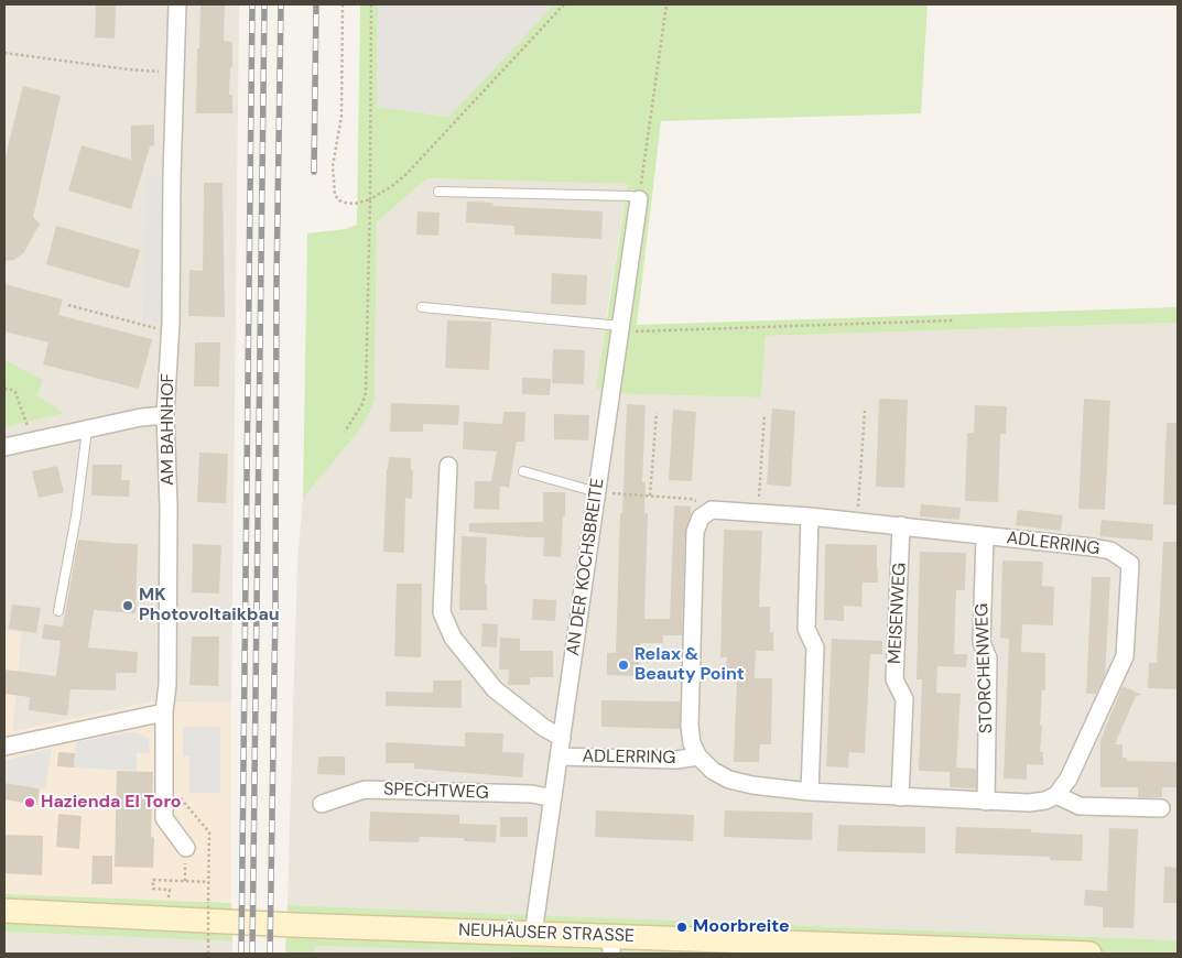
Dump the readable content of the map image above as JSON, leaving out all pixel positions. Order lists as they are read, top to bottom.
{
  "streets": {
    "main road": ["NEUHÄUSER STRASSE"],
    "street": [
      "AM BAHNHOF",
      "ADLERRING",
      "AN DER KOCHSBREITE",
      "MEISENWEG",
      "STORCHENWEG",
      "SPECHTWEG"
    ]
  },
  "crossings": [
    ["ADLERRING", "AN DER KOCHSBREITE"],
    ["ADLERRING", "MEISENWEG"],
    ["ADLERRING", "STORCHENWEG"],
    ["AN DER KOCHSBREITE", "SPECHTWEG"],
    ["AN DER KOCHSBREITE", "NEUHÄUSER STRASSE"]
  ],
  "places": [
    "MK Photovoltaikbau",
    "Relax & Beauty Point",
    "Hazienda El Toro",
    "Moorbreite"
  ]
}
